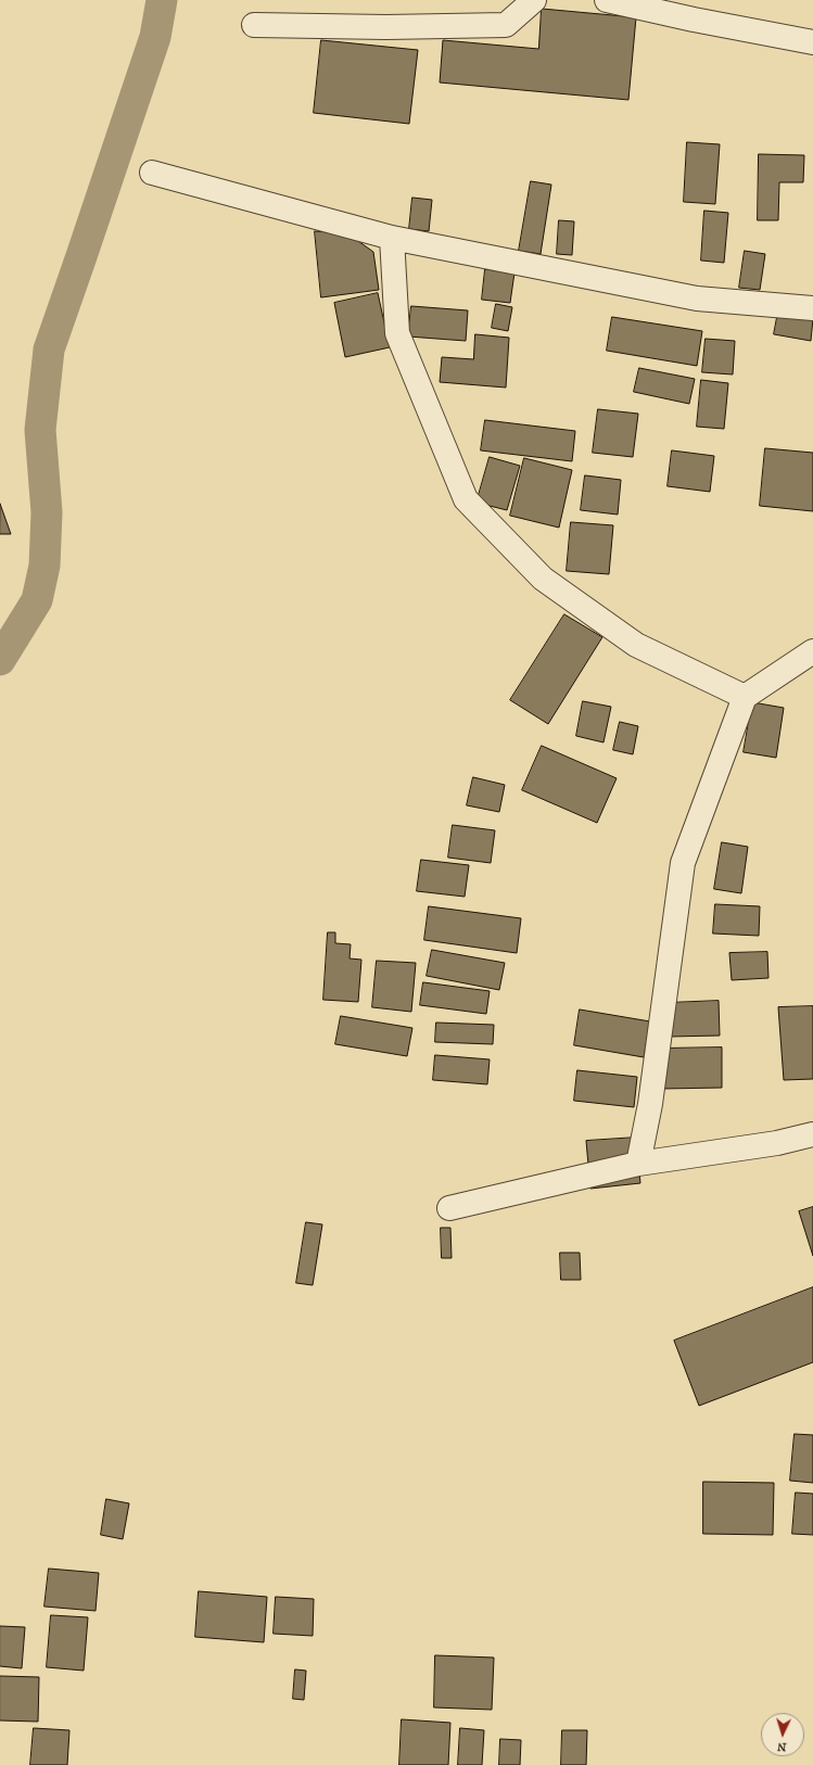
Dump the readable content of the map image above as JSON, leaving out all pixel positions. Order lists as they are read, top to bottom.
{
  "north": "bottom"
}
